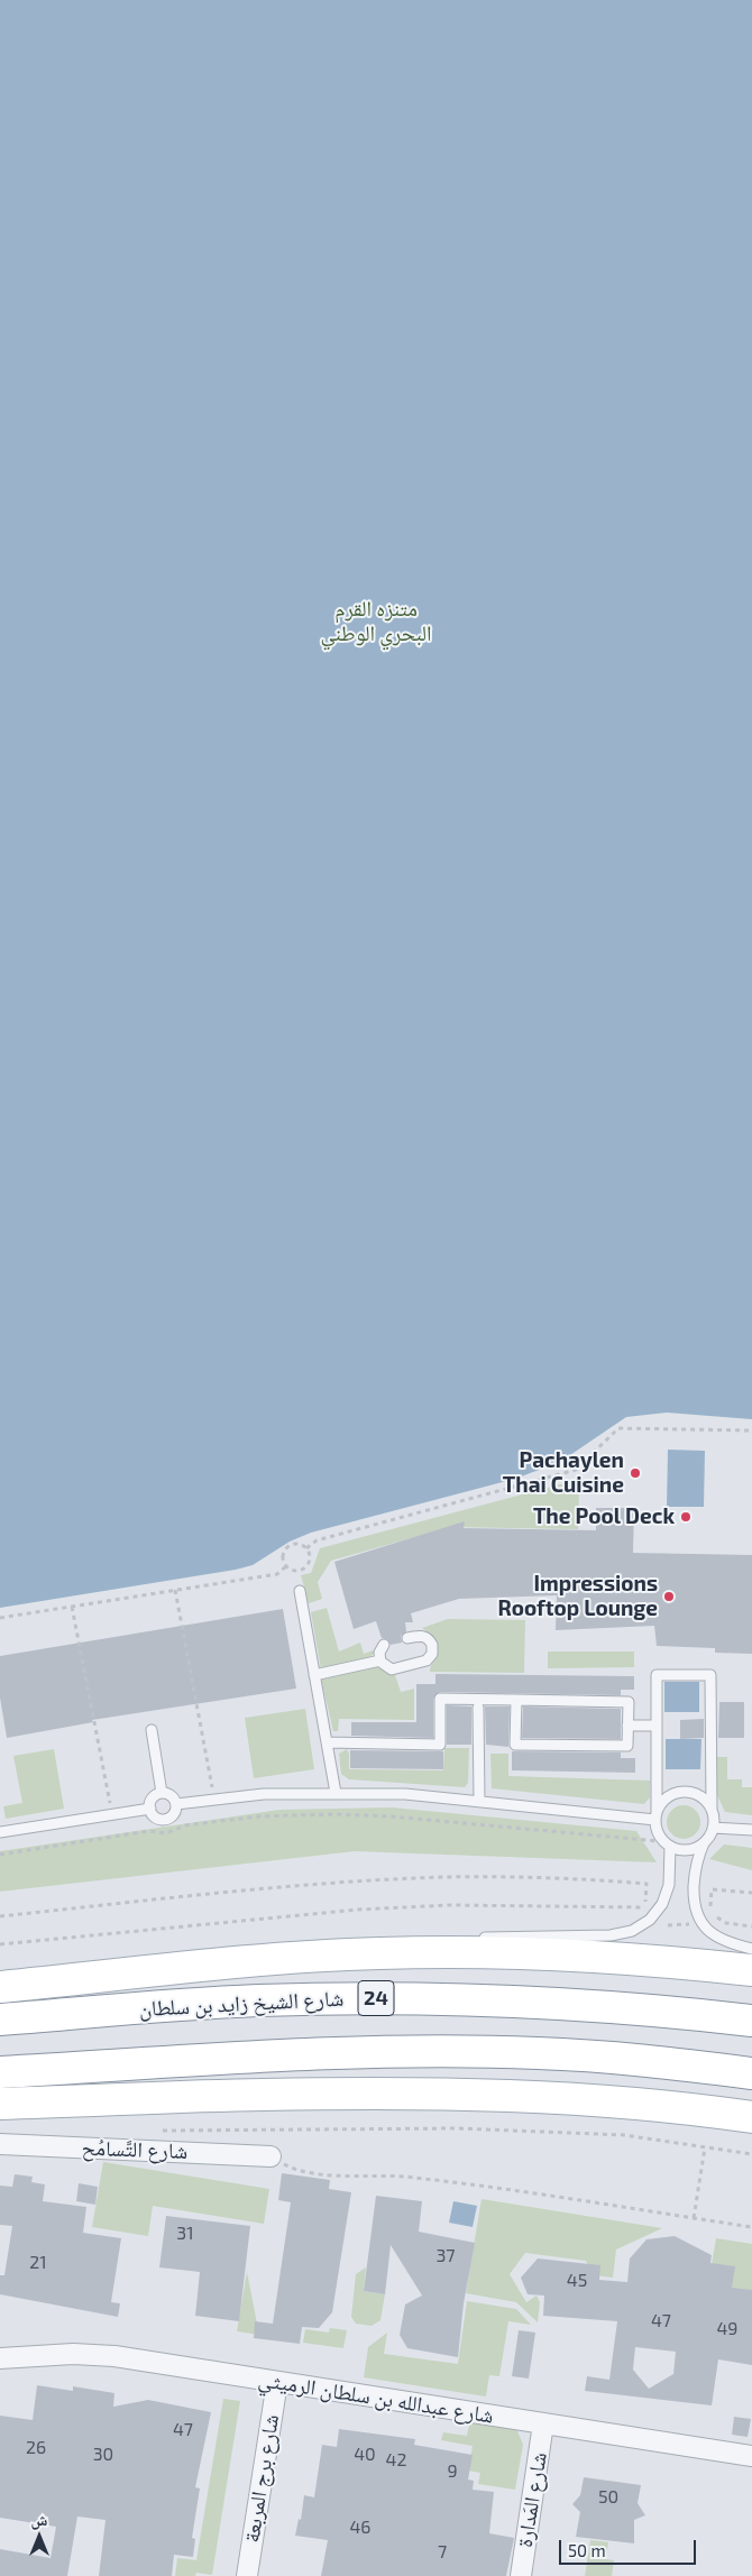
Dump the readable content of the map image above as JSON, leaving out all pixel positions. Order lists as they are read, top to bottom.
{
  "streets": {
    "main road": ["24", "شارع الشيخ زايد بن سلطان"],
    "street": [
      "شارع التَّسامُح",
      "شارع عبدالله بن سلطان الرميثي",
      "شارع برج المربعة",
      "شارع المَدارة"
    ]
  },
  "crossings": [
    ["شارع عبدالله بن سلطان الرميثي", "شارع برج المربعة"],
    ["شارع عبدالله بن سلطان الرميثي", "شارع المَدارة"]
  ],
  "parks": ["متنزه القرم البحري الوطني"],
  "places": ["Pachaylen Thai Cuisine", "The Pool Deck", "Impressions Rooftop Lounge"],
  "house_numbers": [
    "31",
    "37",
    "21",
    "45",
    "47",
    "49",
    "47",
    "26",
    "30",
    "40",
    "42",
    "9",
    "50",
    "46",
    "7"
  ],
  "scale_bar": "50 m",
  "north": "top"
}
